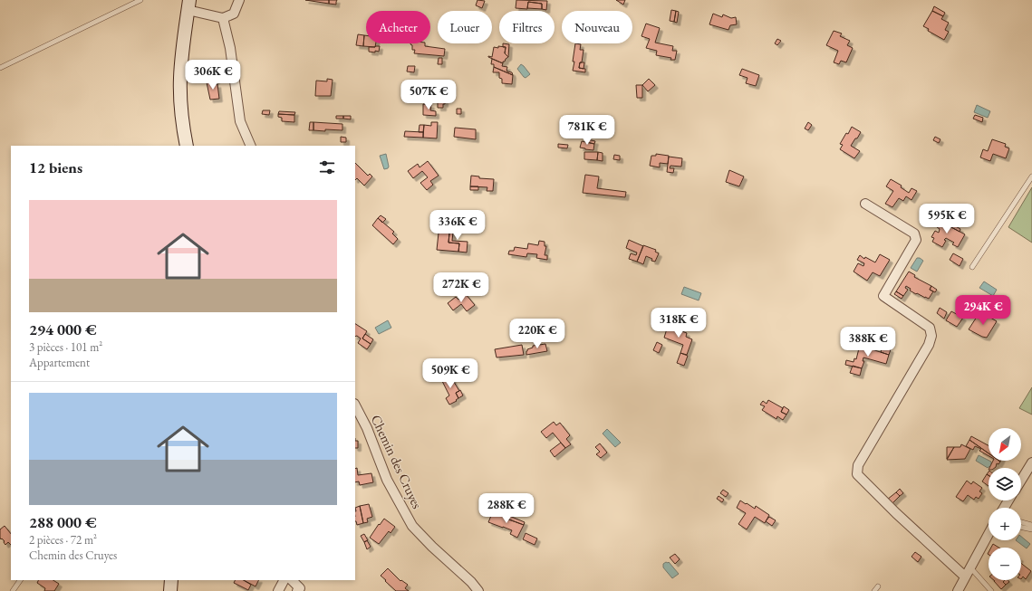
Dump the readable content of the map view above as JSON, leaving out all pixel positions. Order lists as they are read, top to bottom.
{
  "streets": {
    "street": ["Chemin des Cruyes"]
  },
  "north": "bottom left",
  "page": {
    "chip": [
      "Acheter",
      "Louer",
      "Filtres",
      "Nouveau"
    ],
    "price": [
      "306K €",
      "507K €",
      "781K €",
      "595K €",
      "336K €",
      "272K €",
      "294K €",
      "318K €",
      "220K €",
      "388K €",
      "509K €",
      "288K €"
    ],
    "heading": "12 biens",
    "list": [
      {
        "name": "294 000 €",
        "note": "3 pièces · 101 m² · Appartement"
      },
      {
        "name": "288 000 €",
        "note": "2 pièces · 72 m² · Chemin des Cruyes"
      }
    ],
    "map_buttons": ["+", "−"]
  }
}
